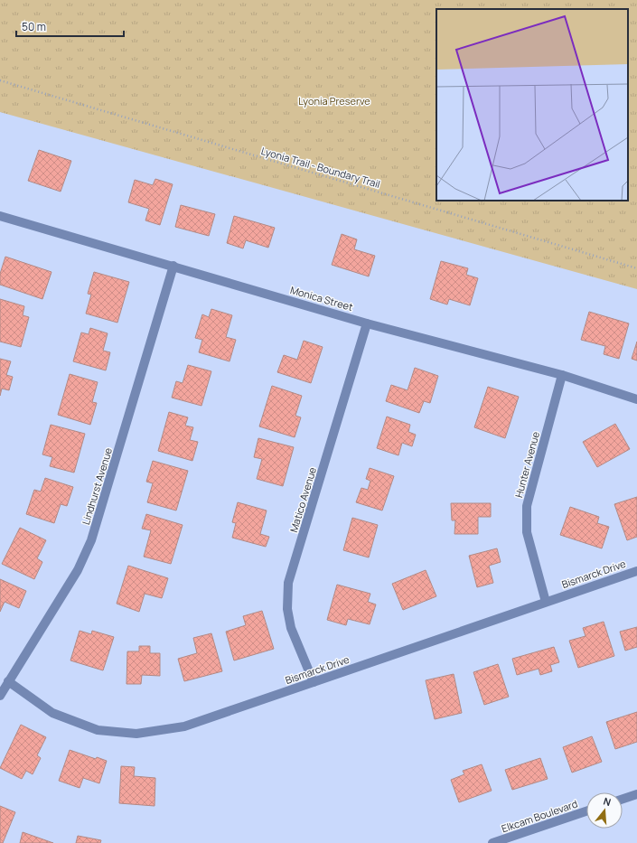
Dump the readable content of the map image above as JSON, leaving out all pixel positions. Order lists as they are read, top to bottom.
{
  "streets": {
    "street": [
      "Monica Street",
      "Hunter Avenue",
      "Lindhurst Avenue",
      "Matico Avenue",
      "Bismarck Drive",
      "Elkcam Boulevard"
    ],
    "path": ["Lyonia Trail - Boundary Trail"]
  },
  "crossings": [
    ["Monica Street", "Hunter Avenue"],
    ["Monica Street", "Lindhurst Avenue"],
    ["Monica Street", "Matico Avenue"],
    ["Hunter Avenue", "Bismarck Drive"],
    ["Lindhurst Avenue", "Bismarck Drive"],
    ["Matico Avenue", "Bismarck Drive"]
  ],
  "parks": ["Lyonia Preserve"],
  "scale_bar": "50 m",
  "north": "top"
}
